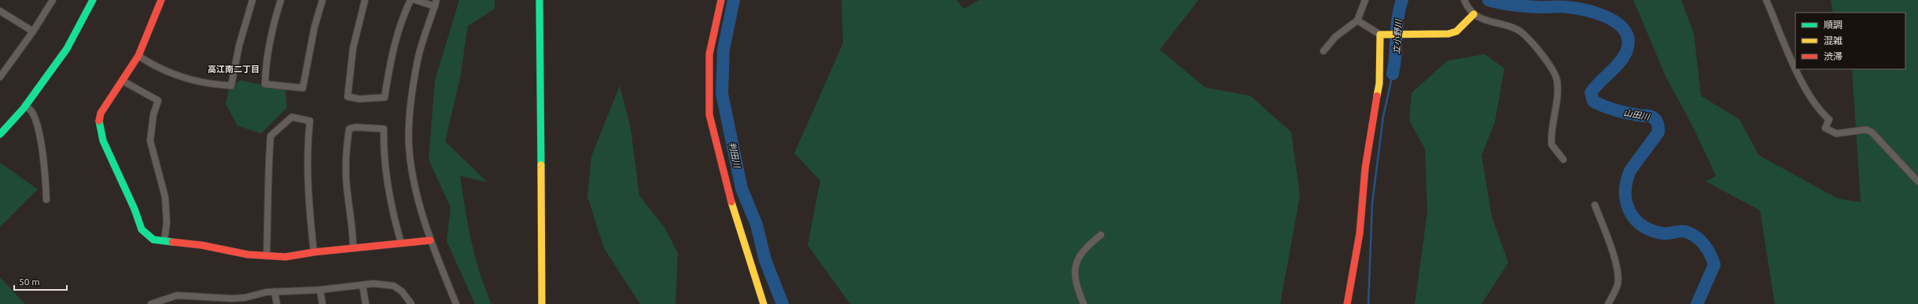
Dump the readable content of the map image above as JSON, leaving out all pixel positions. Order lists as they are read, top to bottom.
{
  "districts": ["高江南二丁目"],
  "water": ["立小野川", "山田川", "判田川"],
  "legend": ["順調", "混雑", "渋滞"],
  "scale_bar": "50 m"
}
